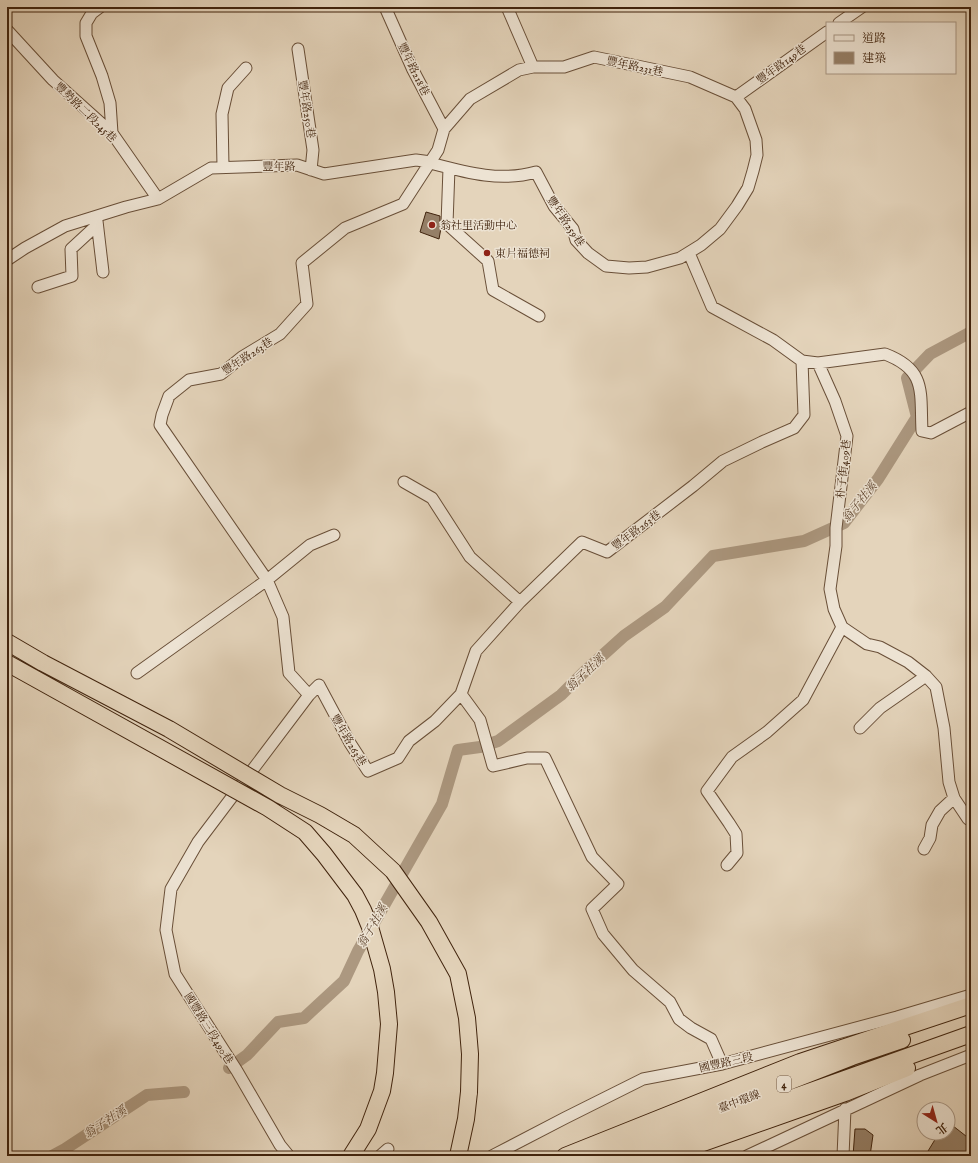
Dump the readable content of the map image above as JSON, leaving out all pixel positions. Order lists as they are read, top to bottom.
{
  "streets": {
    "highway": ["4", "臺中環線"],
    "street": [
      "豐年路149巷",
      "豐年路231巷",
      "豐年路218巷",
      "豐年路250巷",
      "豐勢路二段245巷",
      "豐年路",
      "豐年路259巷",
      "豐年路263巷",
      "朴子街409巷",
      "國豐路三段490巷",
      "國豐路三段"
    ]
  },
  "crossings": [
    ["豐年路149巷", "豐年路231巷"],
    ["豐年路149巷", "豐年路259巷"],
    ["豐年路231巷", "豐年路259巷"],
    ["豐年路250巷", "豐年路"],
    ["豐勢路二段245巷", "豐年路"],
    ["豐年路", "豐年路259巷"],
    ["豐年路", "豐年路263巷"],
    ["豐年路259巷", "豐年路263巷"],
    ["豐年路263巷", "國豐路三段490巷"]
  ],
  "water": ["翁子社溪"],
  "places": ["翁社里活動中心", "東片福德祠"],
  "legend": ["道路", "建築"],
  "north": "bottom right"
}
